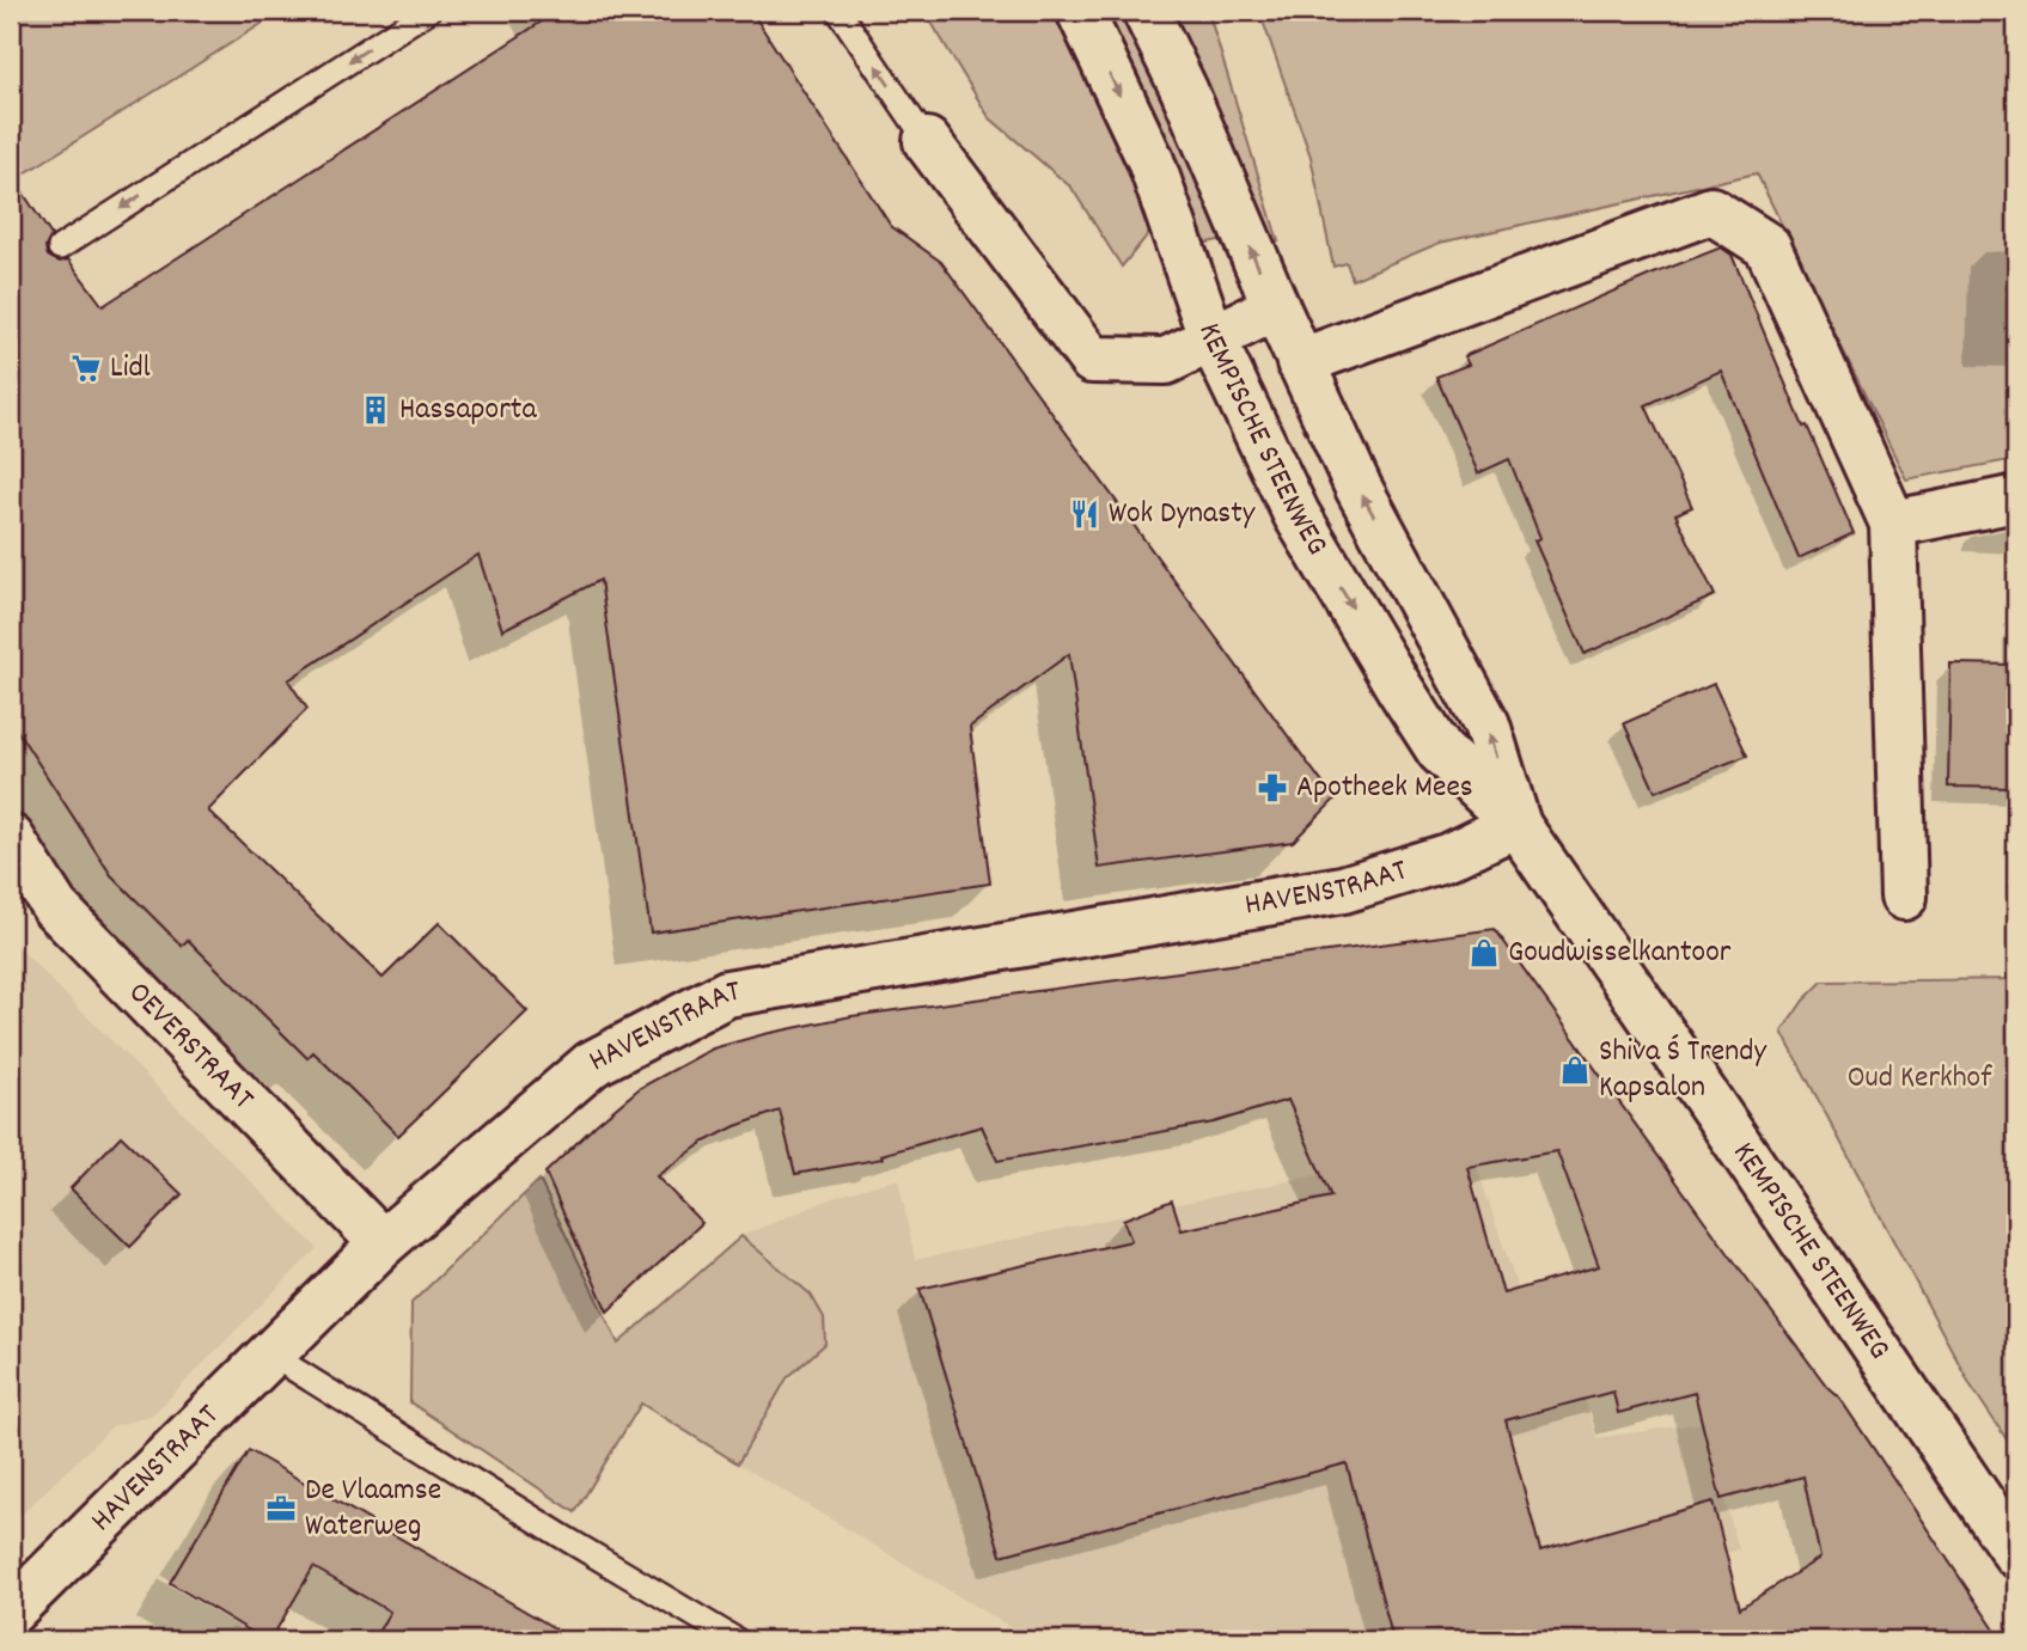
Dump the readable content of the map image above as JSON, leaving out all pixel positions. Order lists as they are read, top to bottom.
{
  "streets": {
    "street": ["KEMPISCHE STEENWEG", "HAVENSTRAAT", "OEVERSTRAAT"]
  },
  "crossings": [
    ["KEMPISCHE STEENWEG", "HAVENSTRAAT"],
    ["HAVENSTRAAT", "OEVERSTRAAT"]
  ],
  "parks": ["Oud Kerkhof"],
  "places": {
    "supermarket": ["Lidl"],
    "building": ["Hassaporta"],
    "restaurant": ["Wok Dynasty"],
    "pharmacy": ["Apotheek Mees"],
    "shop": ["Goudwisselkantoor", "Shiva Ś Trendy Kapsalon"],
    "office": ["De Vlaamse Waterweg"]
  }
}
